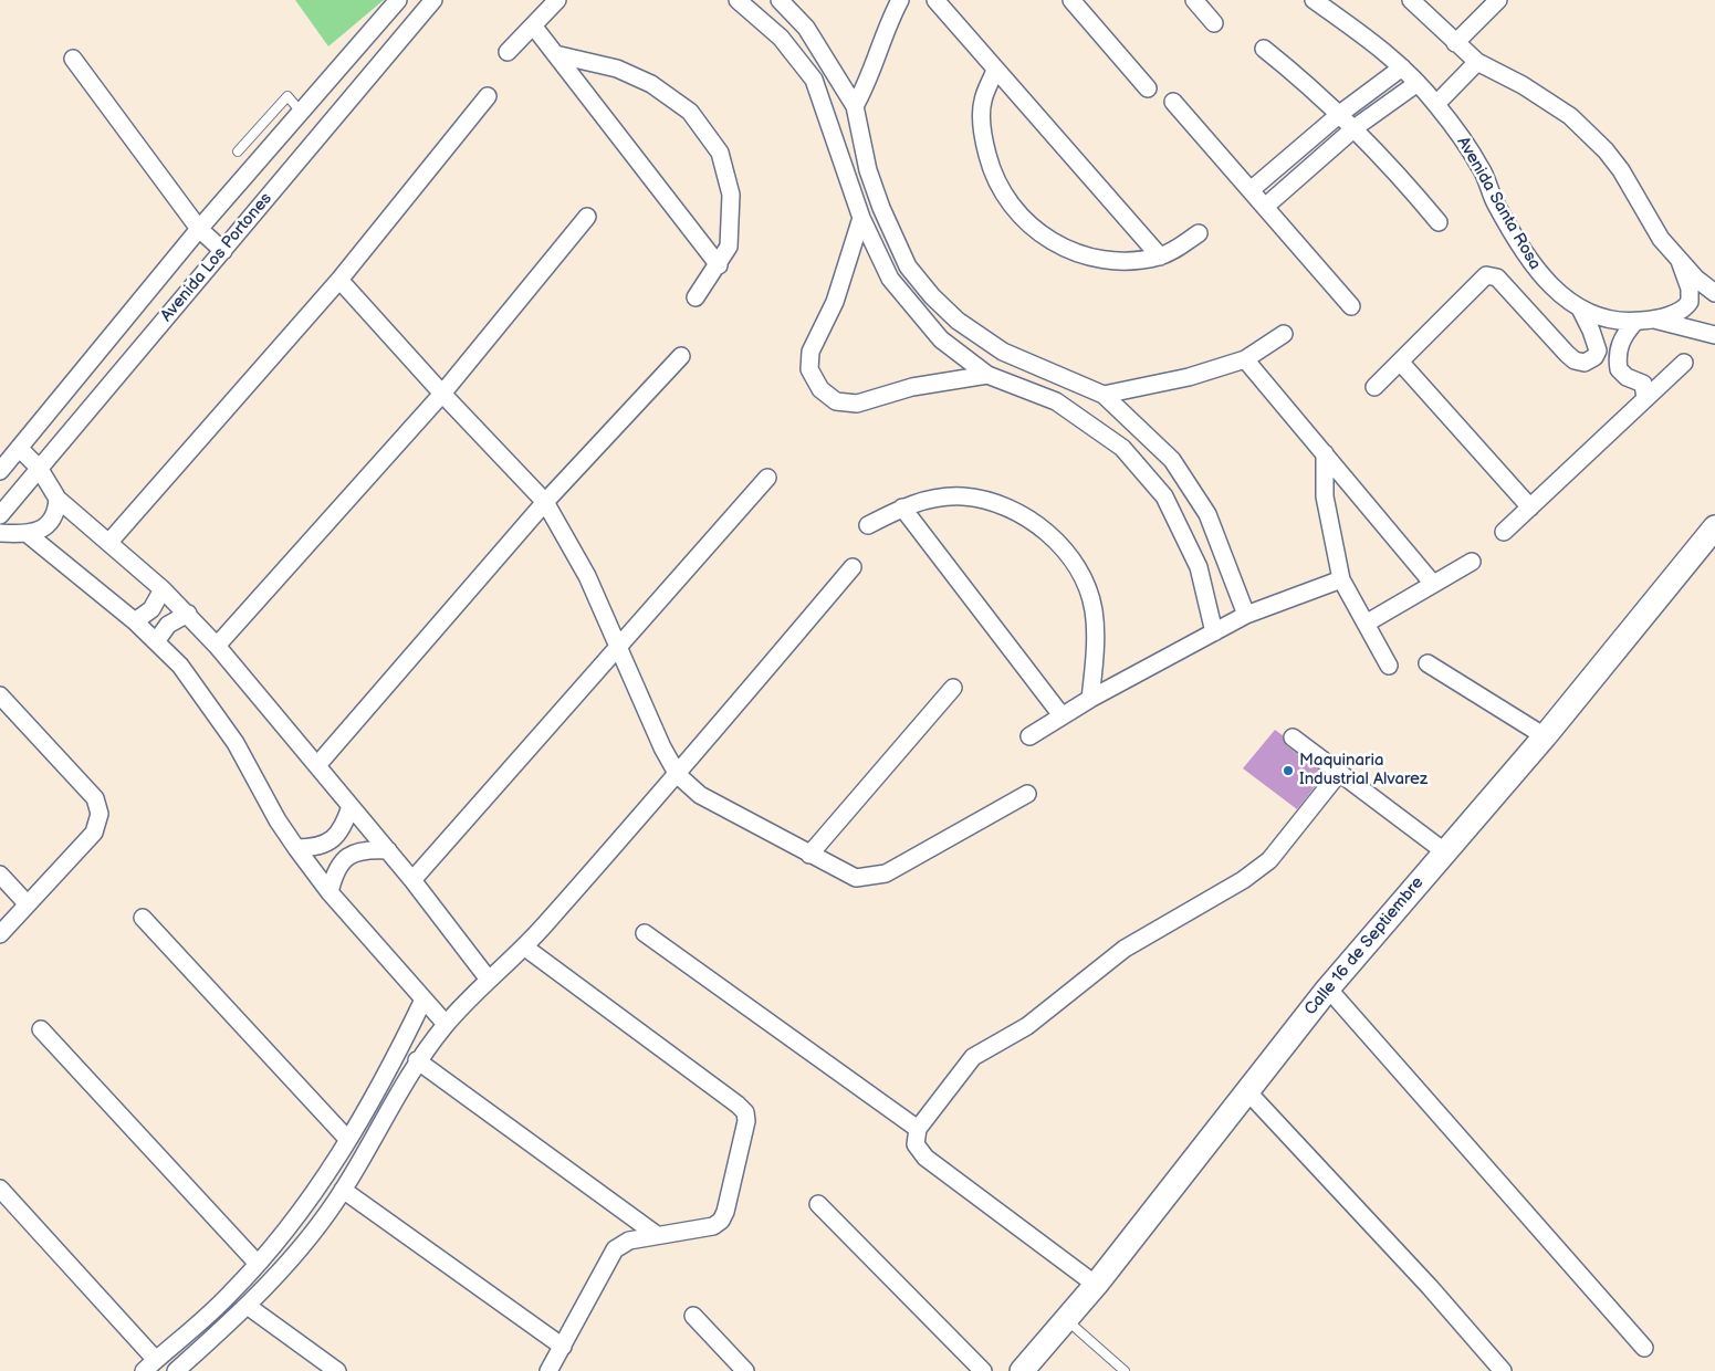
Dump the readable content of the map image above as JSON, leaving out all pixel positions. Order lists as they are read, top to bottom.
{
  "streets": {
    "street": ["Avenida Santa Rosa", "Avenida Los Portones", "Calle 16 de Septiembre"]
  },
  "places": ["Maquinaria Industrial Alvarez"]
}
